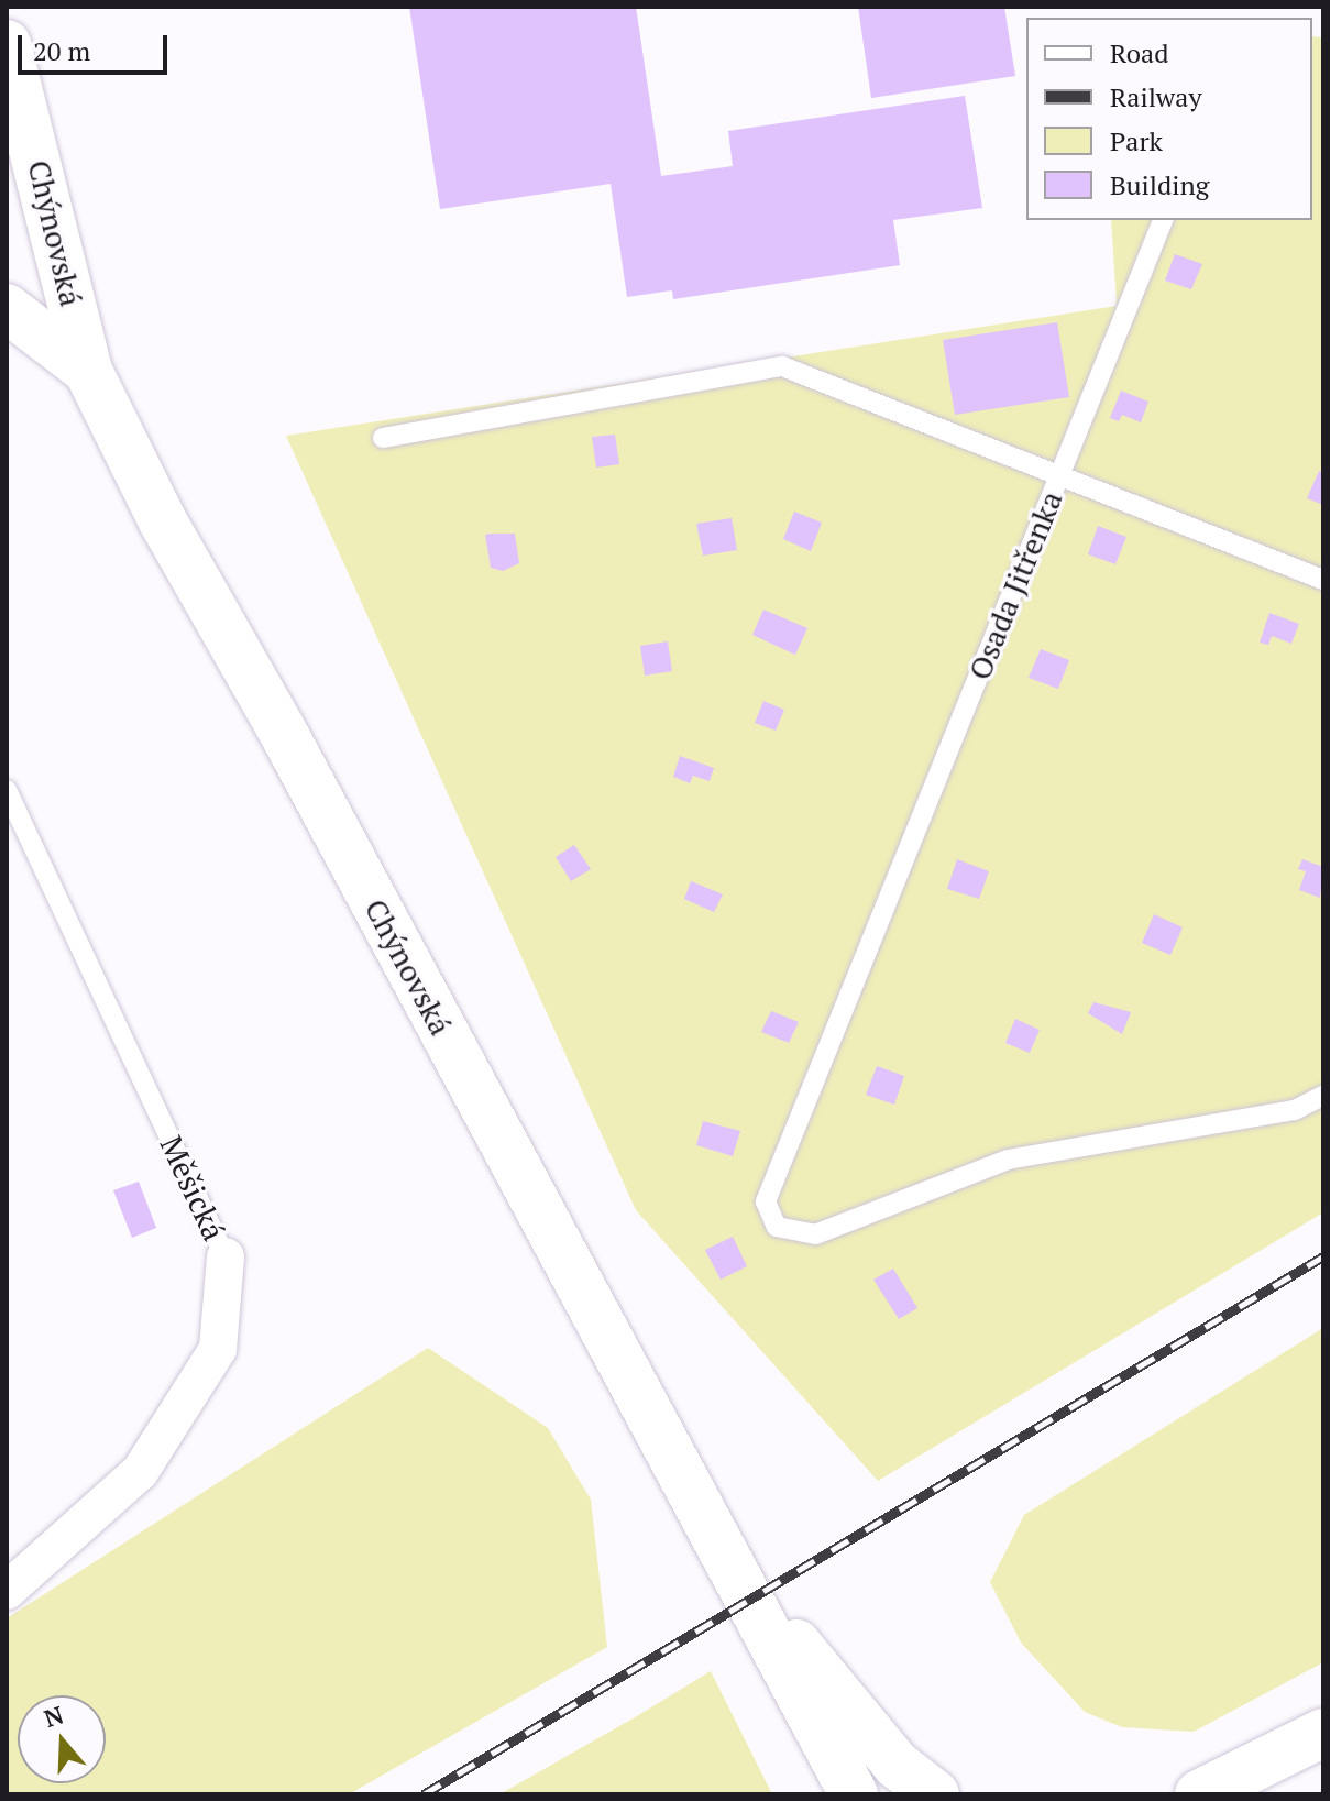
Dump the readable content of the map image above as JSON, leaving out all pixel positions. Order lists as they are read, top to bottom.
{
  "streets": {
    "main road": ["Chýnovská"],
    "street": ["Měšická"],
    "lane": ["Osada Jitřenka"]
  },
  "legend": [
    "Road",
    "Railway",
    "Park",
    "Building"
  ],
  "scale_bar": "20 m",
  "north": "top"
}
